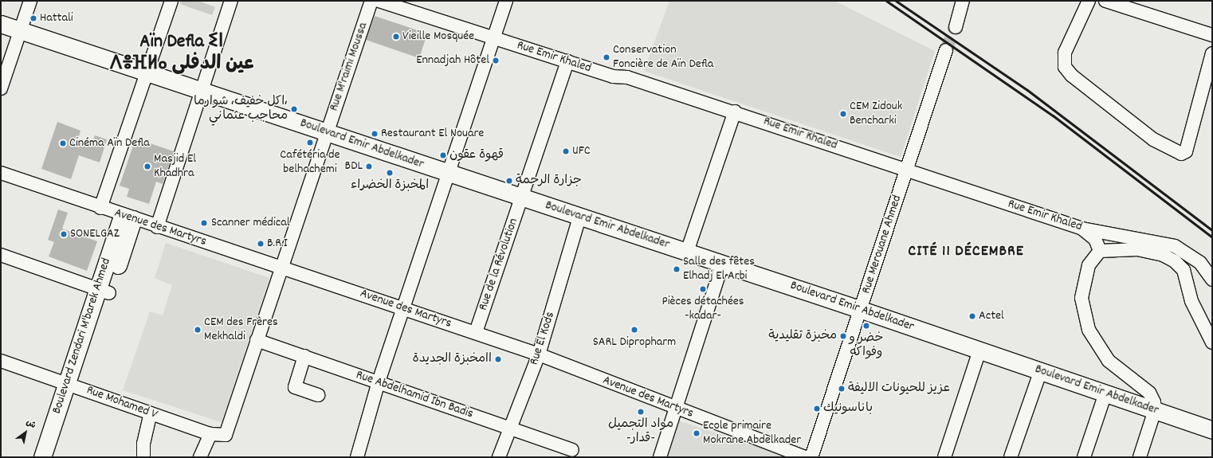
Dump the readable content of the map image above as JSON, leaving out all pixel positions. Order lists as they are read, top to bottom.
{
  "streets": {
    "main road": ["Boulevard Emir Abdelkader", "Boulevard Zendari M'barek Ahmed"],
    "street": [
      "Rue Emir Khaled",
      "Rue M'raimi Moussa",
      "Avenue des Martyrs",
      "Rue Merouane Ahmed",
      "Rue de la Révolution",
      "Rue El Kods",
      "Rue Abdelhamid Ibn Badis",
      "Rue Mohamed V"
    ]
  },
  "crossings": [
    ["Rue Emir Khaled", "Rue Merouane Ahmed"],
    ["Rue Emir Khaled", "Rue de la Révolution"],
    ["Rue M'raimi Moussa", "Boulevard Emir Abdelkader"],
    ["Rue M'raimi Moussa", "Avenue des Martyrs"],
    ["Rue M'raimi Moussa", "Rue Abdelhamid Ibn Badis"],
    ["Rue M'raimi Moussa", "Rue Mohamed V"],
    ["Boulevard Emir Abdelkader", "Rue Merouane Ahmed"],
    ["Boulevard Emir Abdelkader", "Rue de la Révolution"],
    ["Boulevard Emir Abdelkader", "Rue El Kods"],
    ["Avenue des Martyrs", "Rue de la Révolution"],
    ["Avenue des Martyrs", "Boulevard Zendari M'barek Ahmed"],
    ["Avenue des Martyrs", "Rue El Kods"],
    ["Boulevard Zendari M'barek Ahmed", "Rue Mohamed V"],
    ["Rue El Kods", "Rue Abdelhamid Ibn Badis"]
  ],
  "districts": ["Aïn Defla ⵉⵏ ⴷⴻⴼⵍⴰ عين الدفلى", "CITÉ 11 DÉCEMBRE"],
  "places": [
    "Hattali",
    "Vieille Mosquée",
    "Conservation Foncière de Aïn Defla",
    "Ennadjah Hôtel",
    "اكل خفيف، شوارما، محاجب عثماني",
    "CEM Zidouk Bencharki",
    "Restaurant El Nouare",
    "Cafétéria de belhachemi",
    "Cinéma Aïn Defla",
    "UFC",
    "قهوة عقون",
    "Masjid El Khadhra",
    "BDL",
    "المخبزة الخضراء",
    "جزارة الرحمة",
    "Scanner médical",
    "SONELGAZ",
    "B.R.I",
    "Salle des fêtes Elhadj El Arbi",
    "Pièces détachées -kadar-",
    "Actel",
    "خضر و وفواكه",
    "CEM des Frères Mekhaldi",
    "SARL Dipropharm",
    "مخبزة تقليدية",
    "اامخبزة الجديدة",
    "عزيز للحيونات الاليفة",
    "باناسونيك",
    "مواد التجميل -قدار-",
    "Ecole primaire Mokrane Abdelkader"
  ],
  "north": "top right"
}
